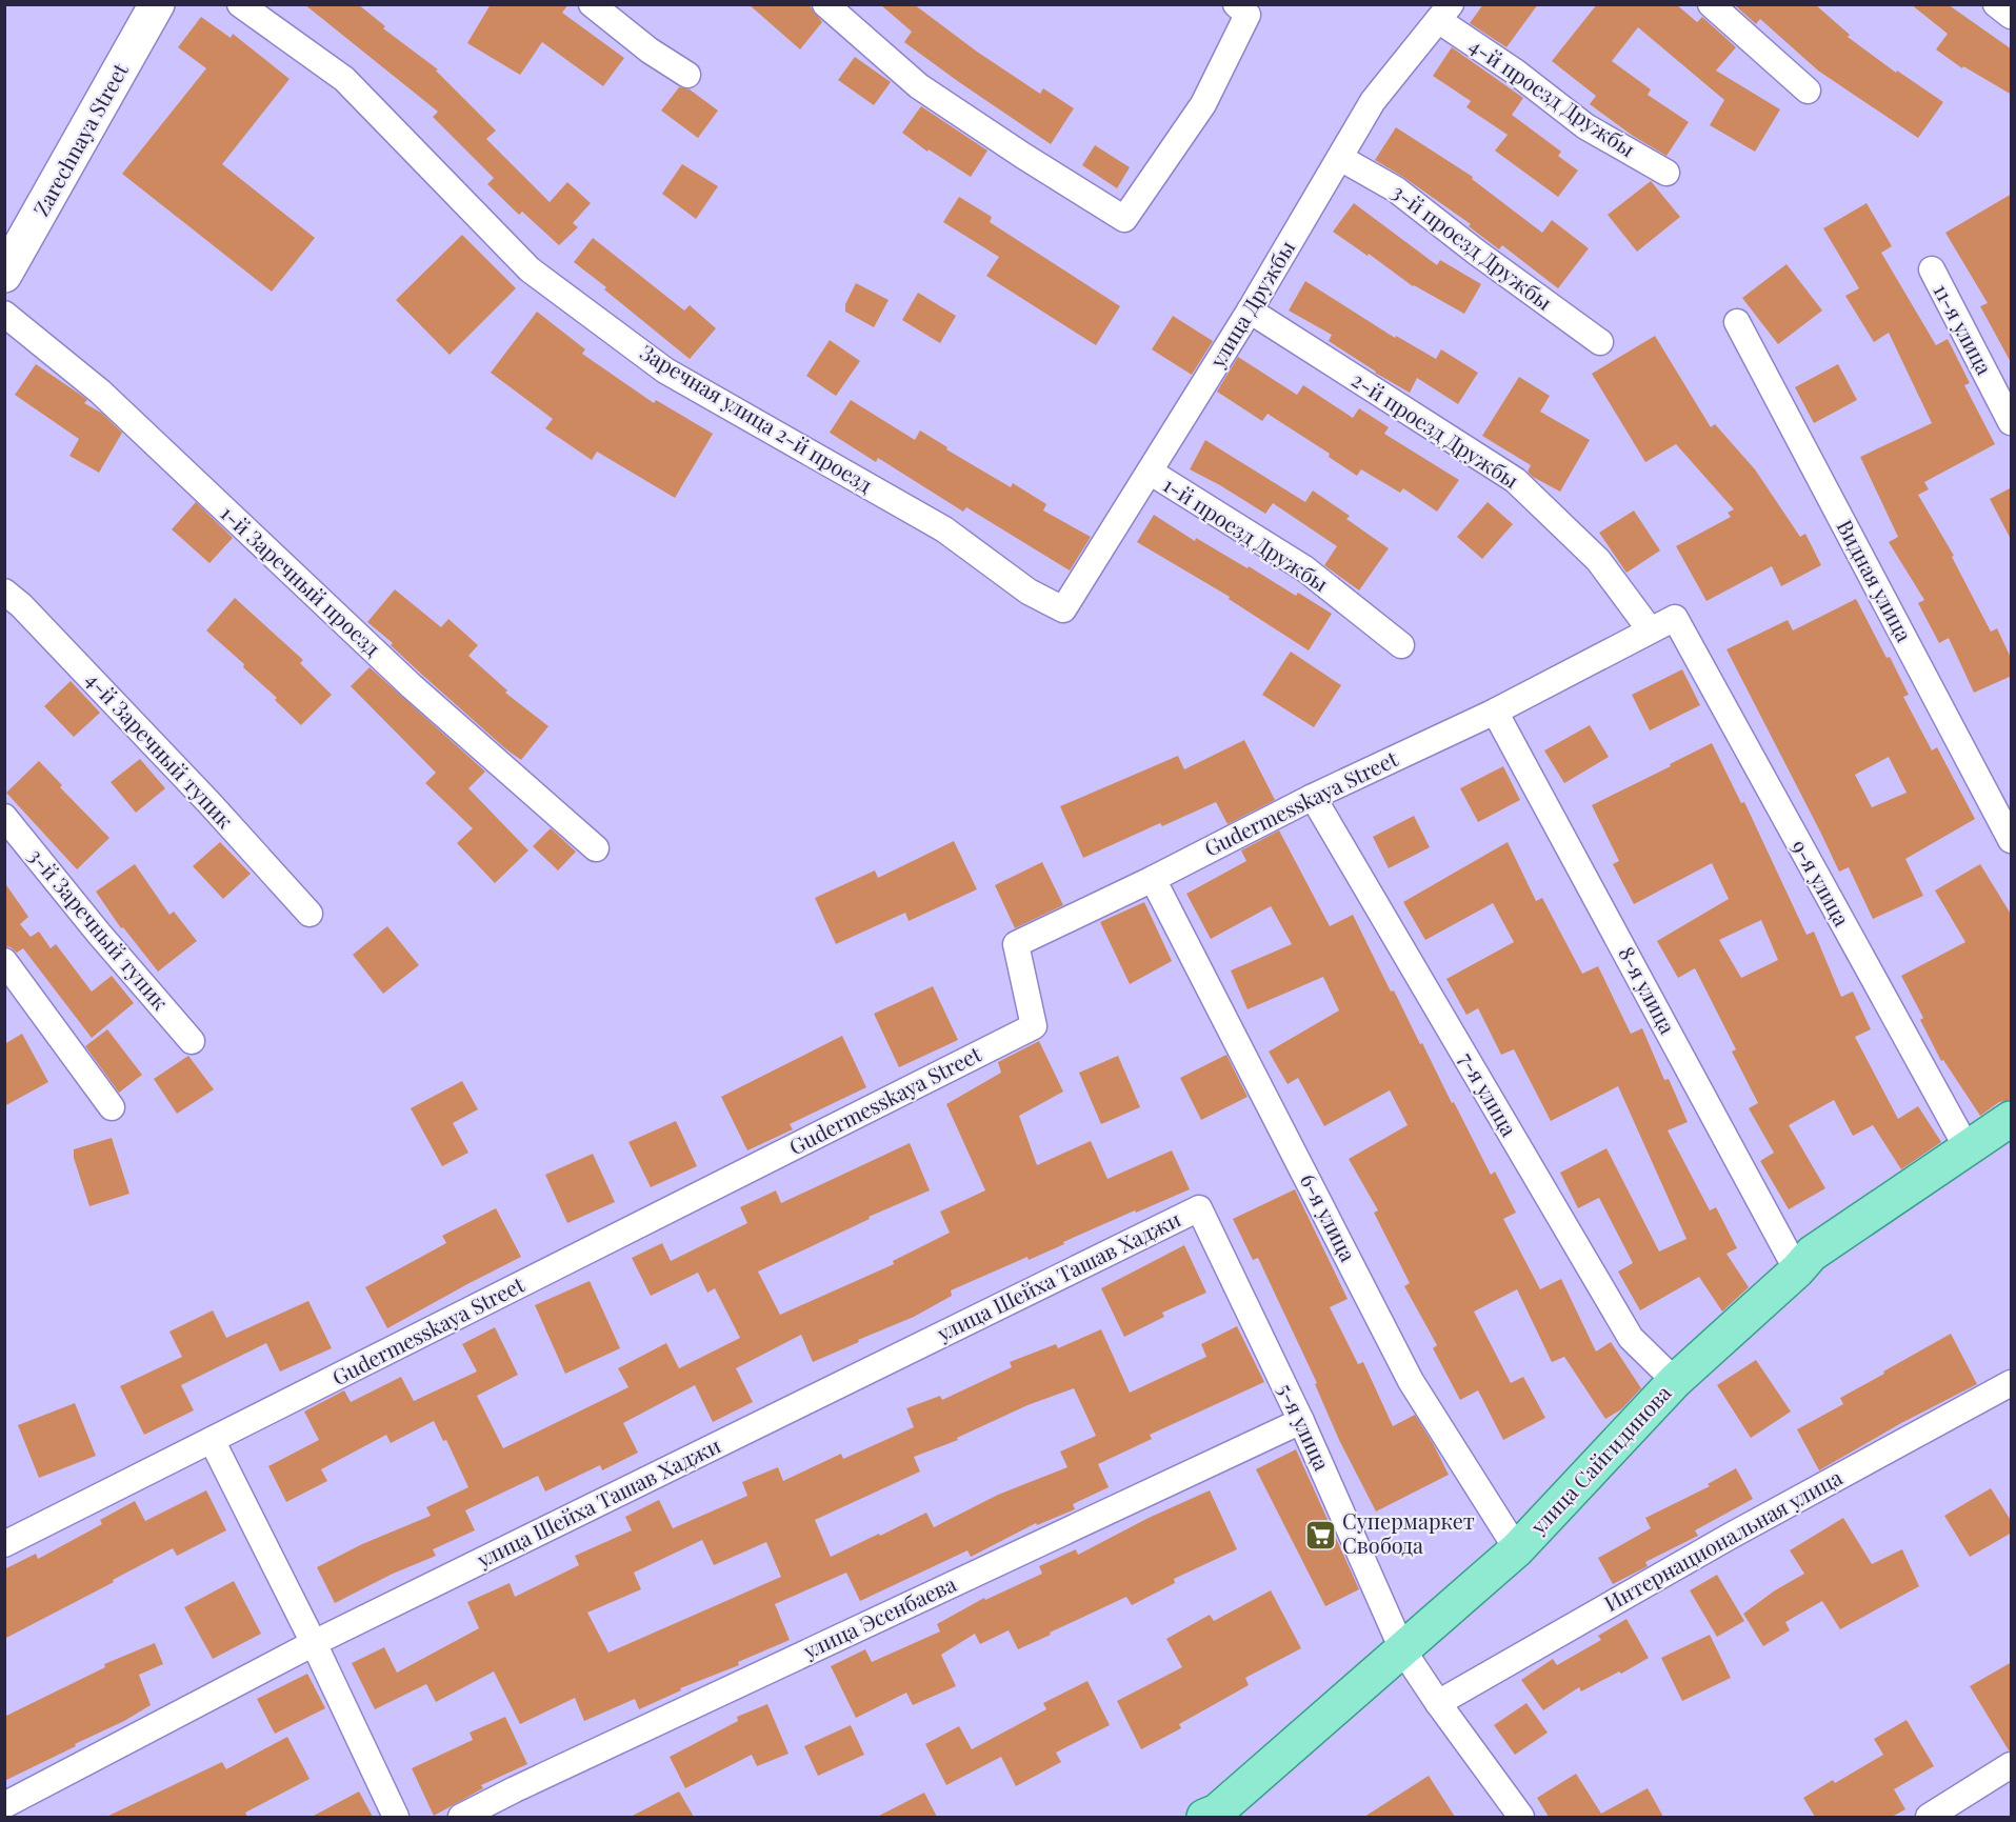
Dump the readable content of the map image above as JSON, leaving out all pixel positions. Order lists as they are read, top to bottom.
{
  "streets": {
    "main road": ["Zarechnaya Street", "улица Сайгидинова"],
    "street": [
      "4-й проезд Дружбы",
      "3-й проезд Дружбы",
      "улица Дружбы",
      "11-я улица",
      "Заречная улица 2-й проезд",
      "2-й проезд Дружбы",
      "1-й проезд Дружбы",
      "1-й Заречный проезд",
      "Видная улица",
      "4-й Заречный тупик",
      "Gudermesskaya Street",
      "9-я улица",
      "3-й Заречный тупик",
      "8-я улица",
      "7-я улица",
      "6-я улица",
      "улица Шейха Ташав Хаджи",
      "5-я улица",
      "Интернациональная улица",
      "улица Эсенбаева"
    ]
  },
  "crossings": [
    ["4-й проезд Дружбы", "улица Дружбы"],
    ["3-й проезд Дружбы", "улица Дружбы"],
    ["улица Дружбы", "Заречная улица 2-й проезд"],
    ["улица Дружбы", "2-й проезд Дружбы"],
    ["улица Дружбы", "1-й проезд Дружбы"],
    ["2-й проезд Дружбы", "Gudermesskaya Street"],
    ["Gudermesskaya Street", "9-я улица"],
    ["Gudermesskaya Street", "8-я улица"],
    ["Gudermesskaya Street", "7-я улица"],
    ["Gudermesskaya Street", "6-я улица"],
    ["9-я улица", "улица Сайгидинова"],
    ["8-я улица", "улица Сайгидинова"],
    ["7-я улица", "улица Сайгидинова"],
    ["6-я улица", "улица Сайгидинова"],
    ["улица Шейха Ташав Хаджи", "5-я улица"],
    ["5-я улица", "улица Сайгидинова"],
    ["5-я улица", "Интернациональная улица"],
    ["5-я улица", "улица Эсенбаева"]
  ],
  "places": {
    "supermarket": ["Супермаркет Свобода"]
  }
}
